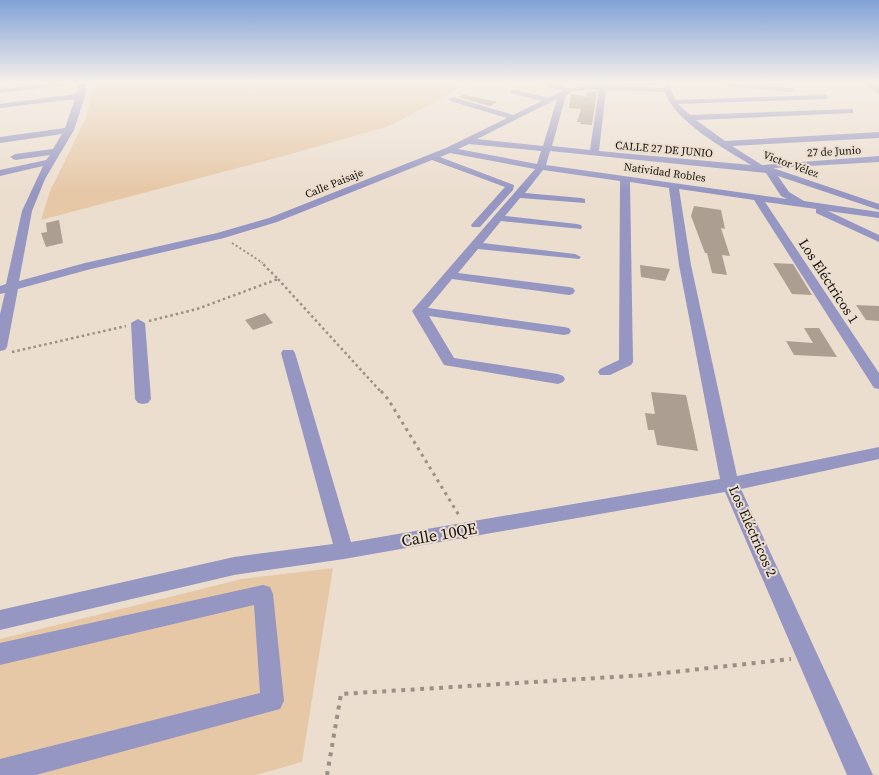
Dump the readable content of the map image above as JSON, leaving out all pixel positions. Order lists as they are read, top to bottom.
{
  "streets": {
    "street": [
      "CALLE 27 DE JUNIO",
      "27 de Junio",
      "Victor Vélez",
      "Natividad Robles",
      "Calle Paisaje",
      "Los Eléctricos 1",
      "Los Eléctricos 2",
      "Calle 10QE"
    ]
  },
  "crossings": [
    ["CALLE 27 DE JUNIO", "27 de Junio"],
    ["CALLE 27 DE JUNIO", "Victor Vélez"],
    ["CALLE 27 DE JUNIO", "Natividad Robles"],
    ["CALLE 27 DE JUNIO", "Calle Paisaje"],
    ["27 de Junio", "Victor Vélez"],
    ["Natividad Robles", "Calle Paisaje"],
    ["Natividad Robles", "Los Eléctricos 1"],
    ["Natividad Robles", "Los Eléctricos 2"],
    ["Los Eléctricos 2", "Calle 10QE"]
  ]
}
